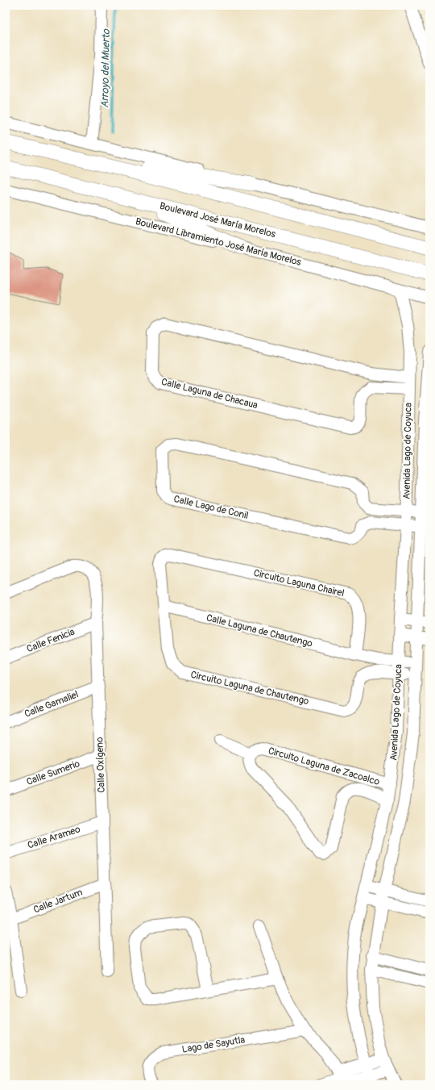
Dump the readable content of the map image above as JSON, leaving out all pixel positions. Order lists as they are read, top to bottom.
{
  "streets": {
    "main road": ["Boulevard José María Morelos"],
    "street": [
      "Boulevard Libramiento José María Morelos",
      "Calle Laguna de Chacaua",
      "Avenida Lago de Coyuca",
      "Calle Lago de Conil",
      "Circuito Laguna Chairel",
      "Calle Laguna de Chautengo",
      "Calle Fenicia",
      "Circuito Laguna de Chautengo",
      "Calle Gamaliel",
      "Calle Oxígeno",
      "Circuito Laguna de Zacoalco",
      "Calle Sumerio",
      "Calle Arameo",
      "Calle Jartum",
      "Lago de Sayutla"
    ]
  },
  "crossings": [
    ["Boulevard Libramiento José María Morelos", "Avenida Lago de Coyuca"],
    ["Calle Laguna de Chacaua", "Avenida Lago de Coyuca"],
    ["Avenida Lago de Coyuca", "Calle Lago de Conil"],
    ["Avenida Lago de Coyuca", "Circuito Laguna de Chautengo"],
    ["Avenida Lago de Coyuca", "Circuito Laguna de Zacoalco"],
    ["Circuito Laguna Chairel", "Calle Laguna de Chautengo"],
    ["Circuito Laguna Chairel", "Circuito Laguna de Chautengo"],
    ["Calle Laguna de Chautengo", "Circuito Laguna de Chautengo"],
    ["Calle Fenicia", "Calle Oxígeno"],
    ["Calle Gamaliel", "Calle Oxígeno"],
    ["Calle Oxígeno", "Calle Sumerio"],
    ["Calle Oxígeno", "Calle Arameo"],
    ["Calle Oxígeno", "Calle Jartum"]
  ],
  "water": ["Arroyo del Muerto"]
}
